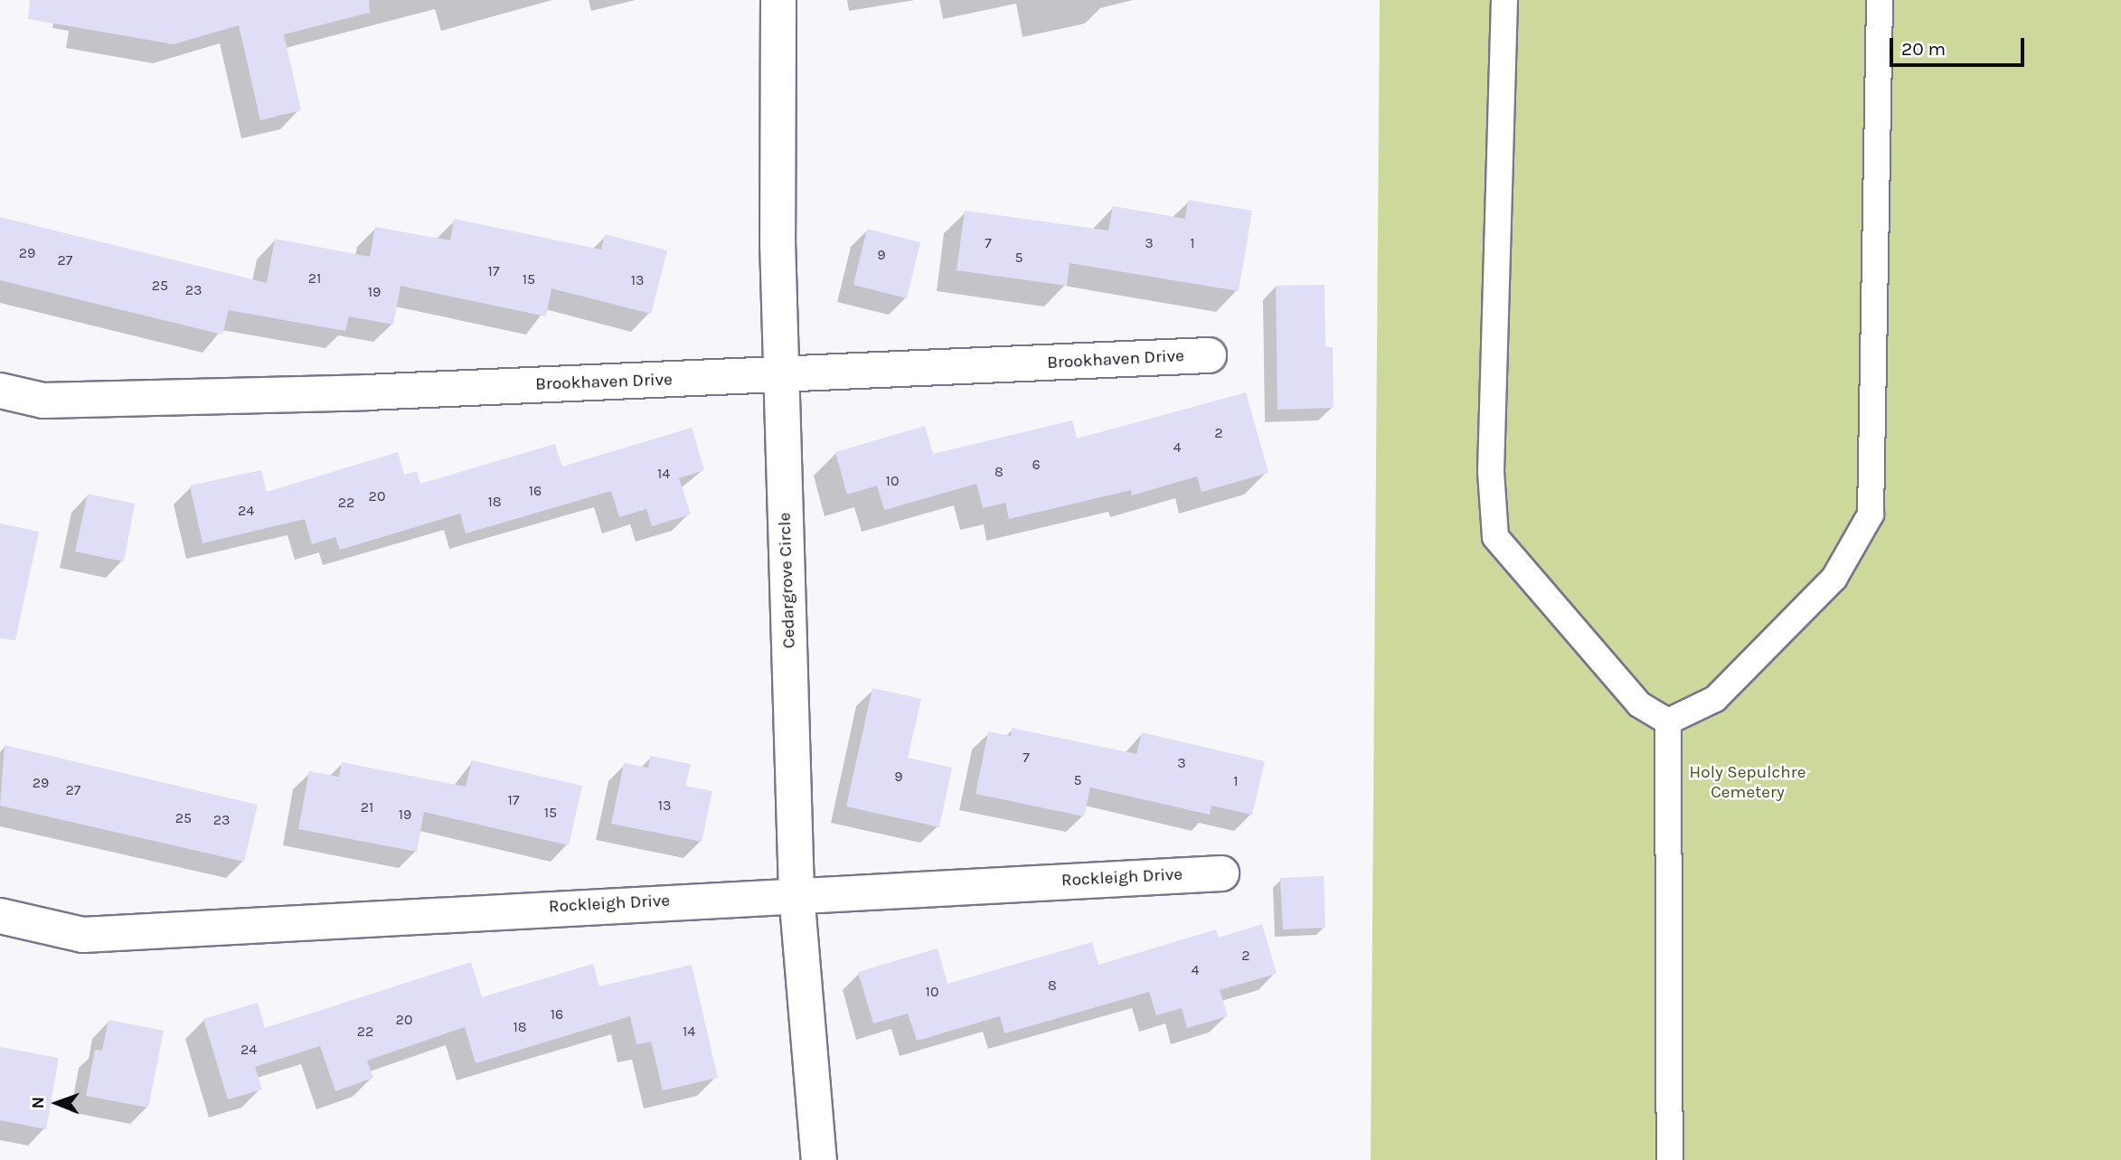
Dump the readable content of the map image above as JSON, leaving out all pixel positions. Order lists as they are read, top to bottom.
{
  "streets": {
    "street": ["Brookhaven Drive", "Cedargrove Circle", "Rockleigh Drive"]
  },
  "crossings": [
    ["Brookhaven Drive", "Cedargrove Circle"],
    ["Cedargrove Circle", "Rockleigh Drive"]
  ],
  "parks": ["Holy Sepulchre Cemetery"],
  "house_numbers": [
    "7",
    "3",
    "1",
    "29",
    "9",
    "5",
    "27",
    "17",
    "21",
    "15",
    "13",
    "25",
    "23",
    "19",
    "2",
    "4",
    "6",
    "8",
    "14",
    "10",
    "16",
    "20",
    "18",
    "22",
    "24",
    "7",
    "3",
    "9",
    "5",
    "1",
    "29",
    "27",
    "17",
    "13",
    "21",
    "15",
    "19",
    "25",
    "23",
    "2",
    "4",
    "8",
    "10",
    "16",
    "20",
    "18",
    "22",
    "14",
    "24"
  ],
  "scale_bar": "20 m",
  "north": "left"
}
